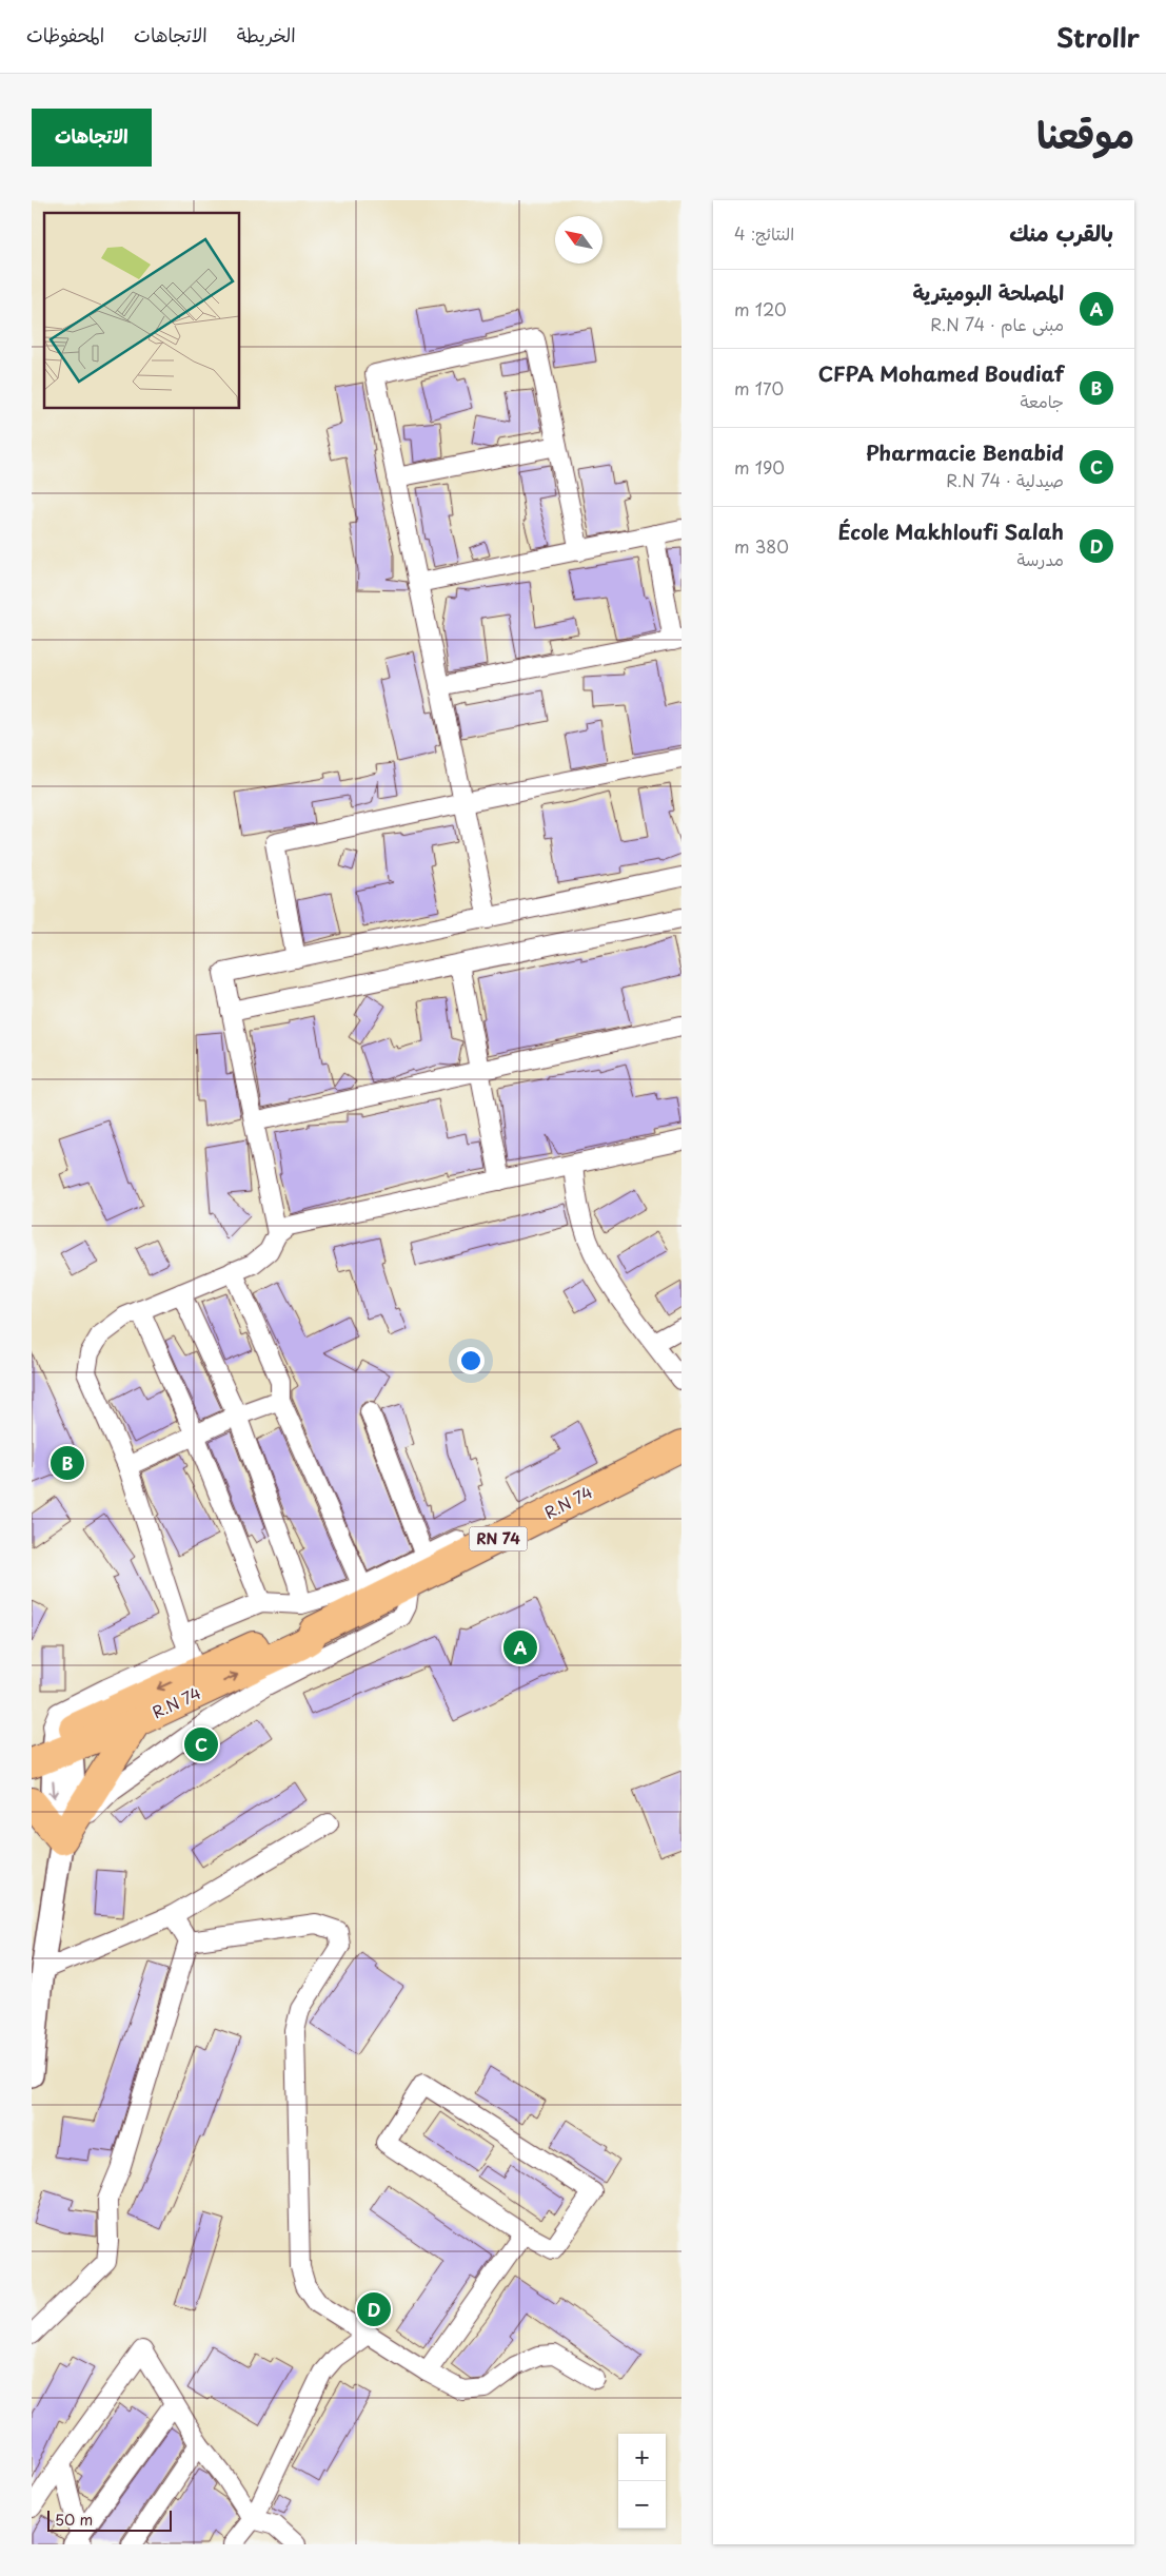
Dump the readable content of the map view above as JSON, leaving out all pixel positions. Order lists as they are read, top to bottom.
{
  "streets": {
    "main road": ["R.N 74", "RN 74"]
  },
  "scale_bar": "50 m",
  "north": "top left",
  "page": {
    "header": "Strollr",
    "nav": ["الخريطة", "الاتجاهات", "المحفوظات"],
    "title": "موقعنا",
    "buttons": "الاتجاهات",
    "heading": ["بالقرب منك", "النتائج: 4"],
    "list": [
      {
        "mark": "A",
        "name": "المصلحة البوميترية",
        "note": "مبنى عام · R.N 74",
        "value": "120 m"
      },
      {
        "mark": "B",
        "name": "CFPA Mohamed Boudiaf",
        "note": "جامعة",
        "value": "170 m"
      },
      {
        "mark": "C",
        "name": "Pharmacie Benabid",
        "note": "صيدلية · R.N 74",
        "value": "190 m"
      },
      {
        "mark": "D",
        "name": "École Makhloufi Salah",
        "note": "مدرسة",
        "value": "380 m"
      }
    ],
    "pins": [
      "B",
      "A",
      "C",
      "D"
    ],
    "map_buttons": ["+", "−"],
    "scale": "50 m"
  }
}
